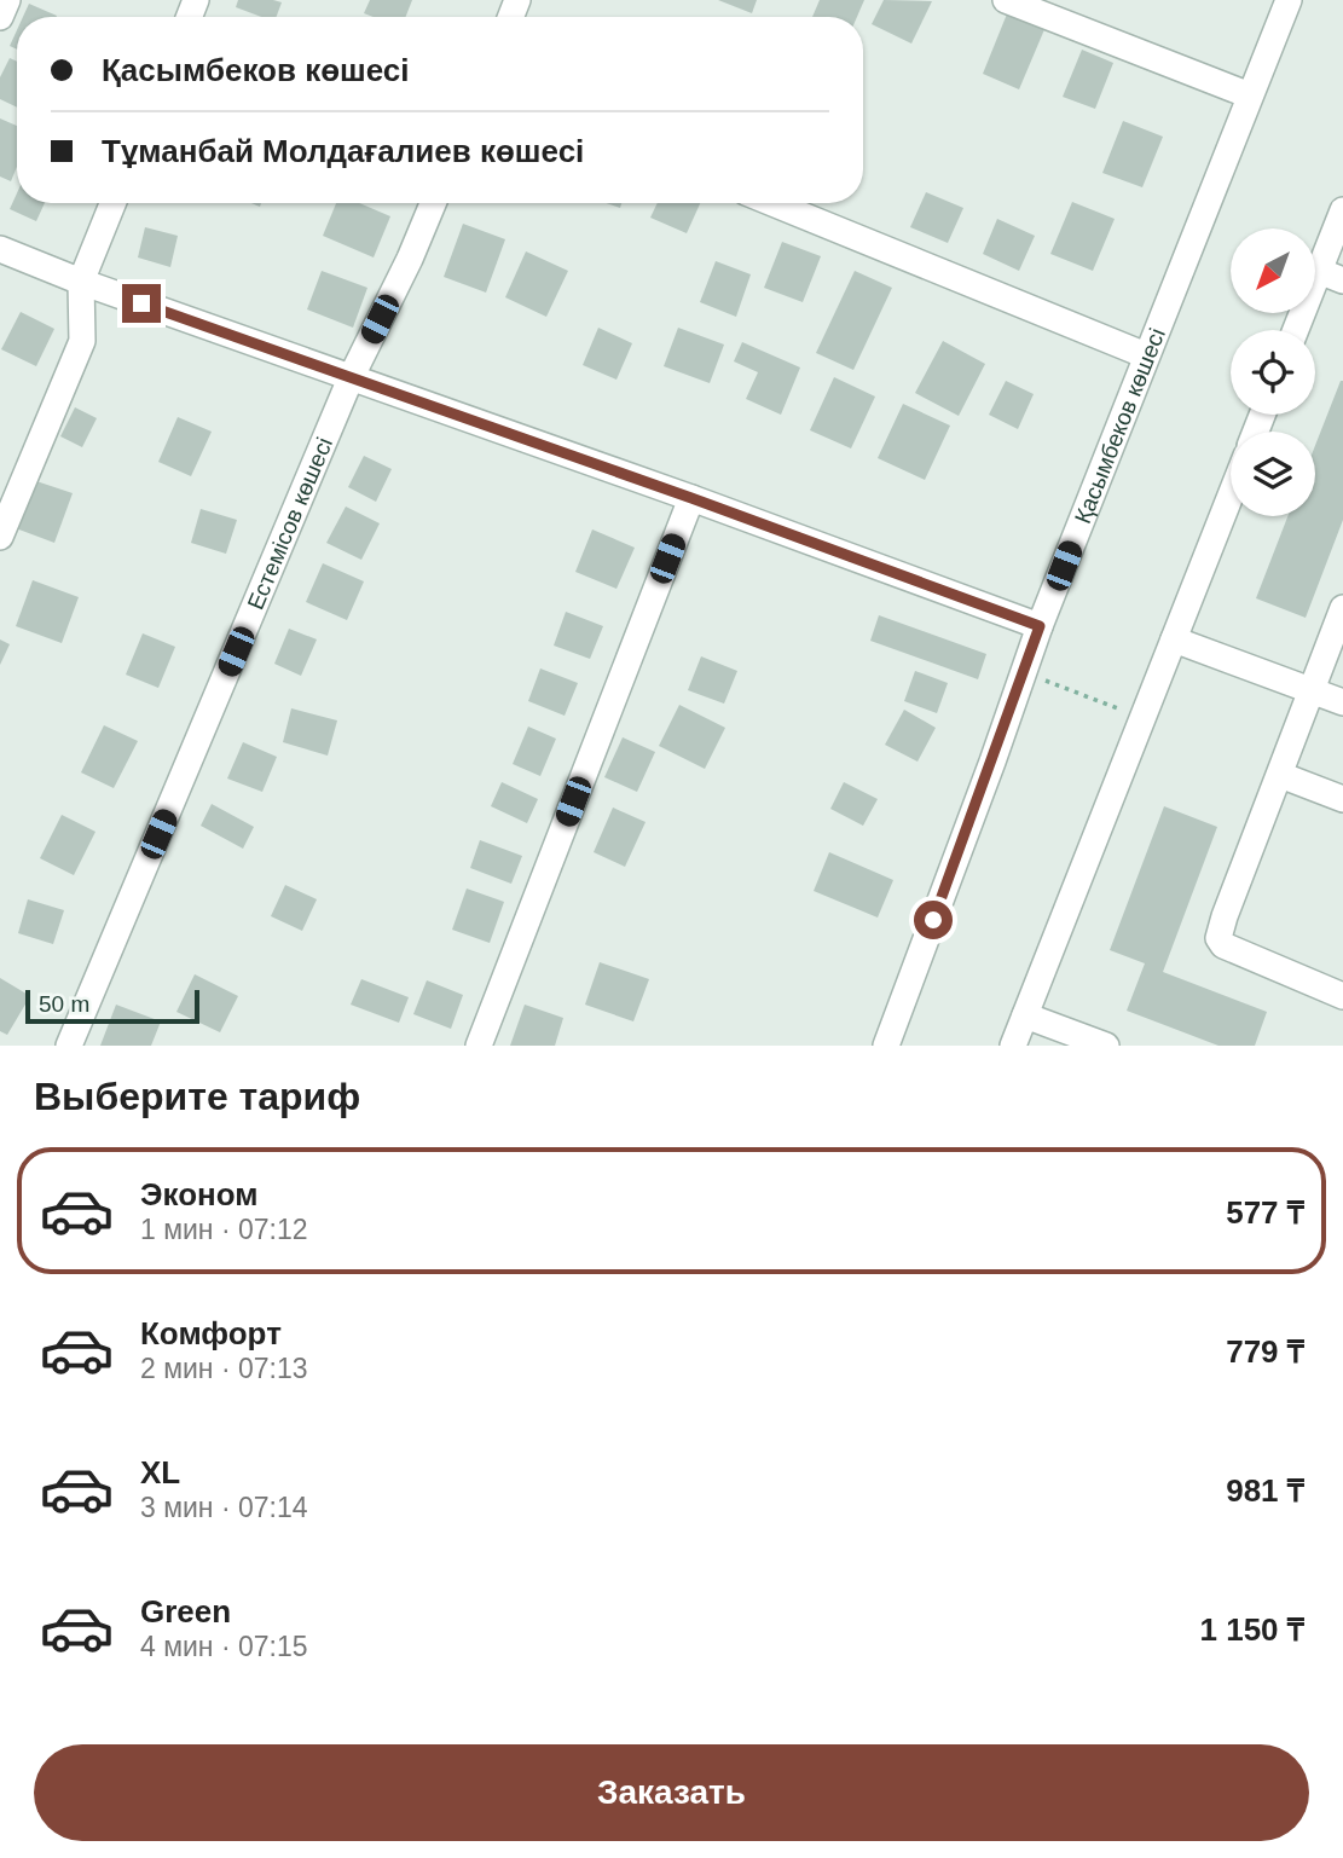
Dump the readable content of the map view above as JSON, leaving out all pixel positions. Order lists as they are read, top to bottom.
{
  "streets": {
    "street": ["Қасымбеков көшесі", "Естемісов көшесі"]
  },
  "scale_bar": "50 m",
  "north": "bottom left",
  "page": {
    "banner": ["Қасымбеков көшесі", "Тұманбай Молдағалиев көшесі"],
    "scale": "50 m",
    "heading": "Выберите тариф",
    "list": [
      {
        "name": "Эконом",
        "note": "1 мин · 07:12",
        "value": "577 ₸"
      },
      {
        "name": "Комфорт",
        "note": "2 мин · 07:13",
        "value": "779 ₸"
      },
      {
        "name": "XL",
        "note": "3 мин · 07:14",
        "value": "981 ₸"
      },
      {
        "name": "Green",
        "note": "4 мин · 07:15",
        "value": "1 150 ₸"
      }
    ],
    "buttons": "Заказать"
  }
}
